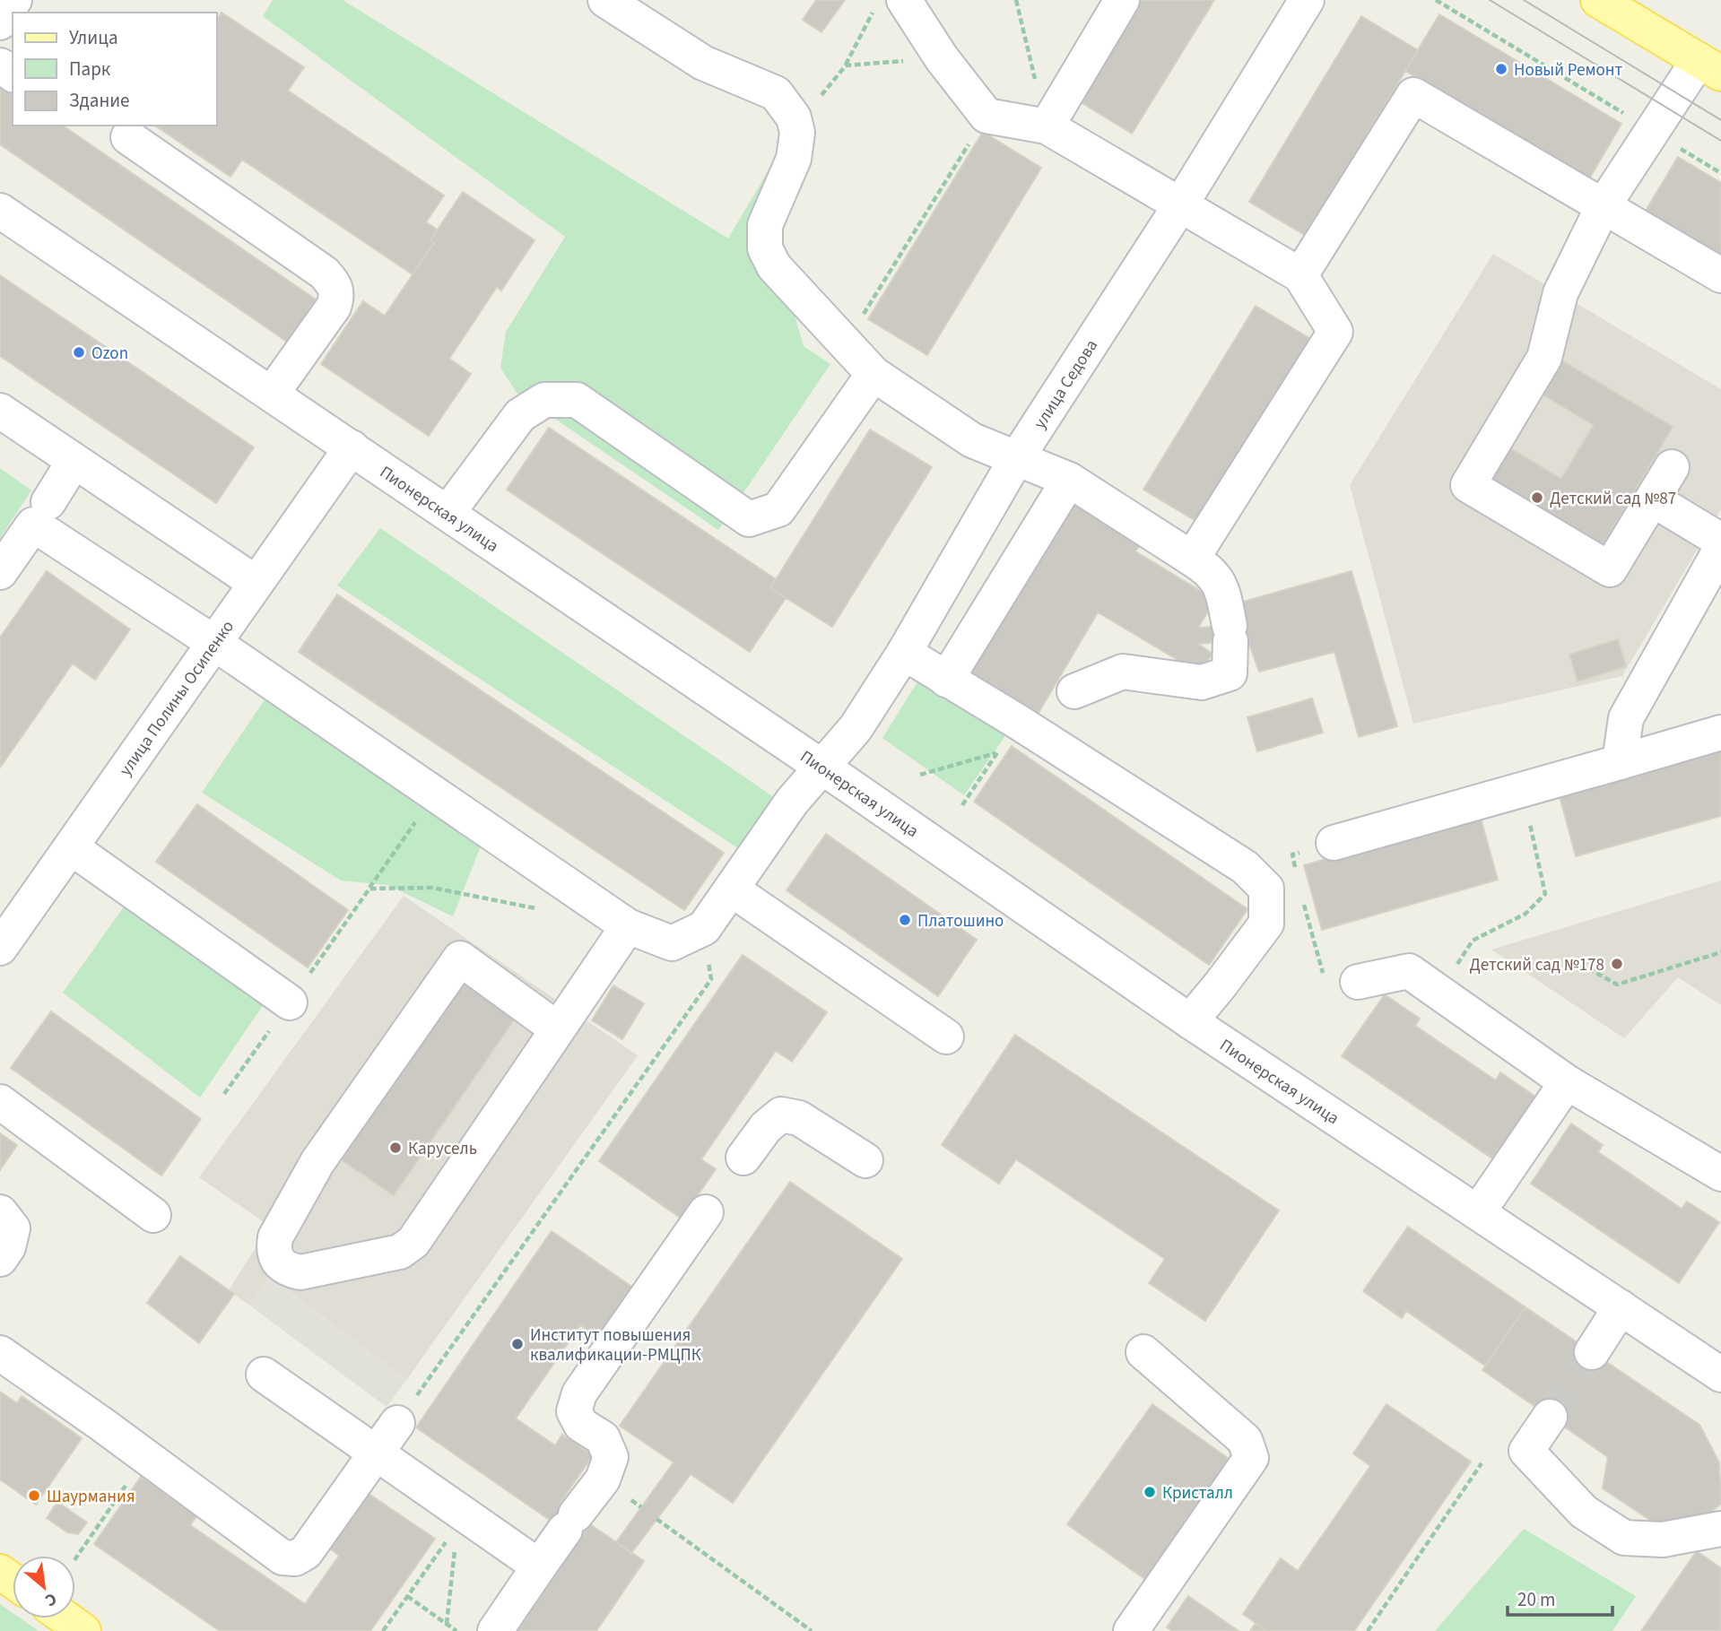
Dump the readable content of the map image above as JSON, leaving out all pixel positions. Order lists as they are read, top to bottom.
{
  "streets": {
    "street": ["улица Седова", "Пионерская улица", "улица Полины Осипенко"]
  },
  "crossings": [
    ["улица Седова", "Пионерская улица"],
    ["Пионерская улица", "улица Полины Осипенко"]
  ],
  "places": [
    "Новый Ремонт",
    "Ozon",
    "Детский сад №87",
    "Платошино",
    "Детский сад №178",
    "Карусель",
    "Институт повышения квалификации-РМЦПК",
    "Кристалл",
    "Шаурмания"
  ],
  "legend": ["Улица", "Парк", "Здание"],
  "scale_bar": "20 m",
  "north": "bottom right"
}
